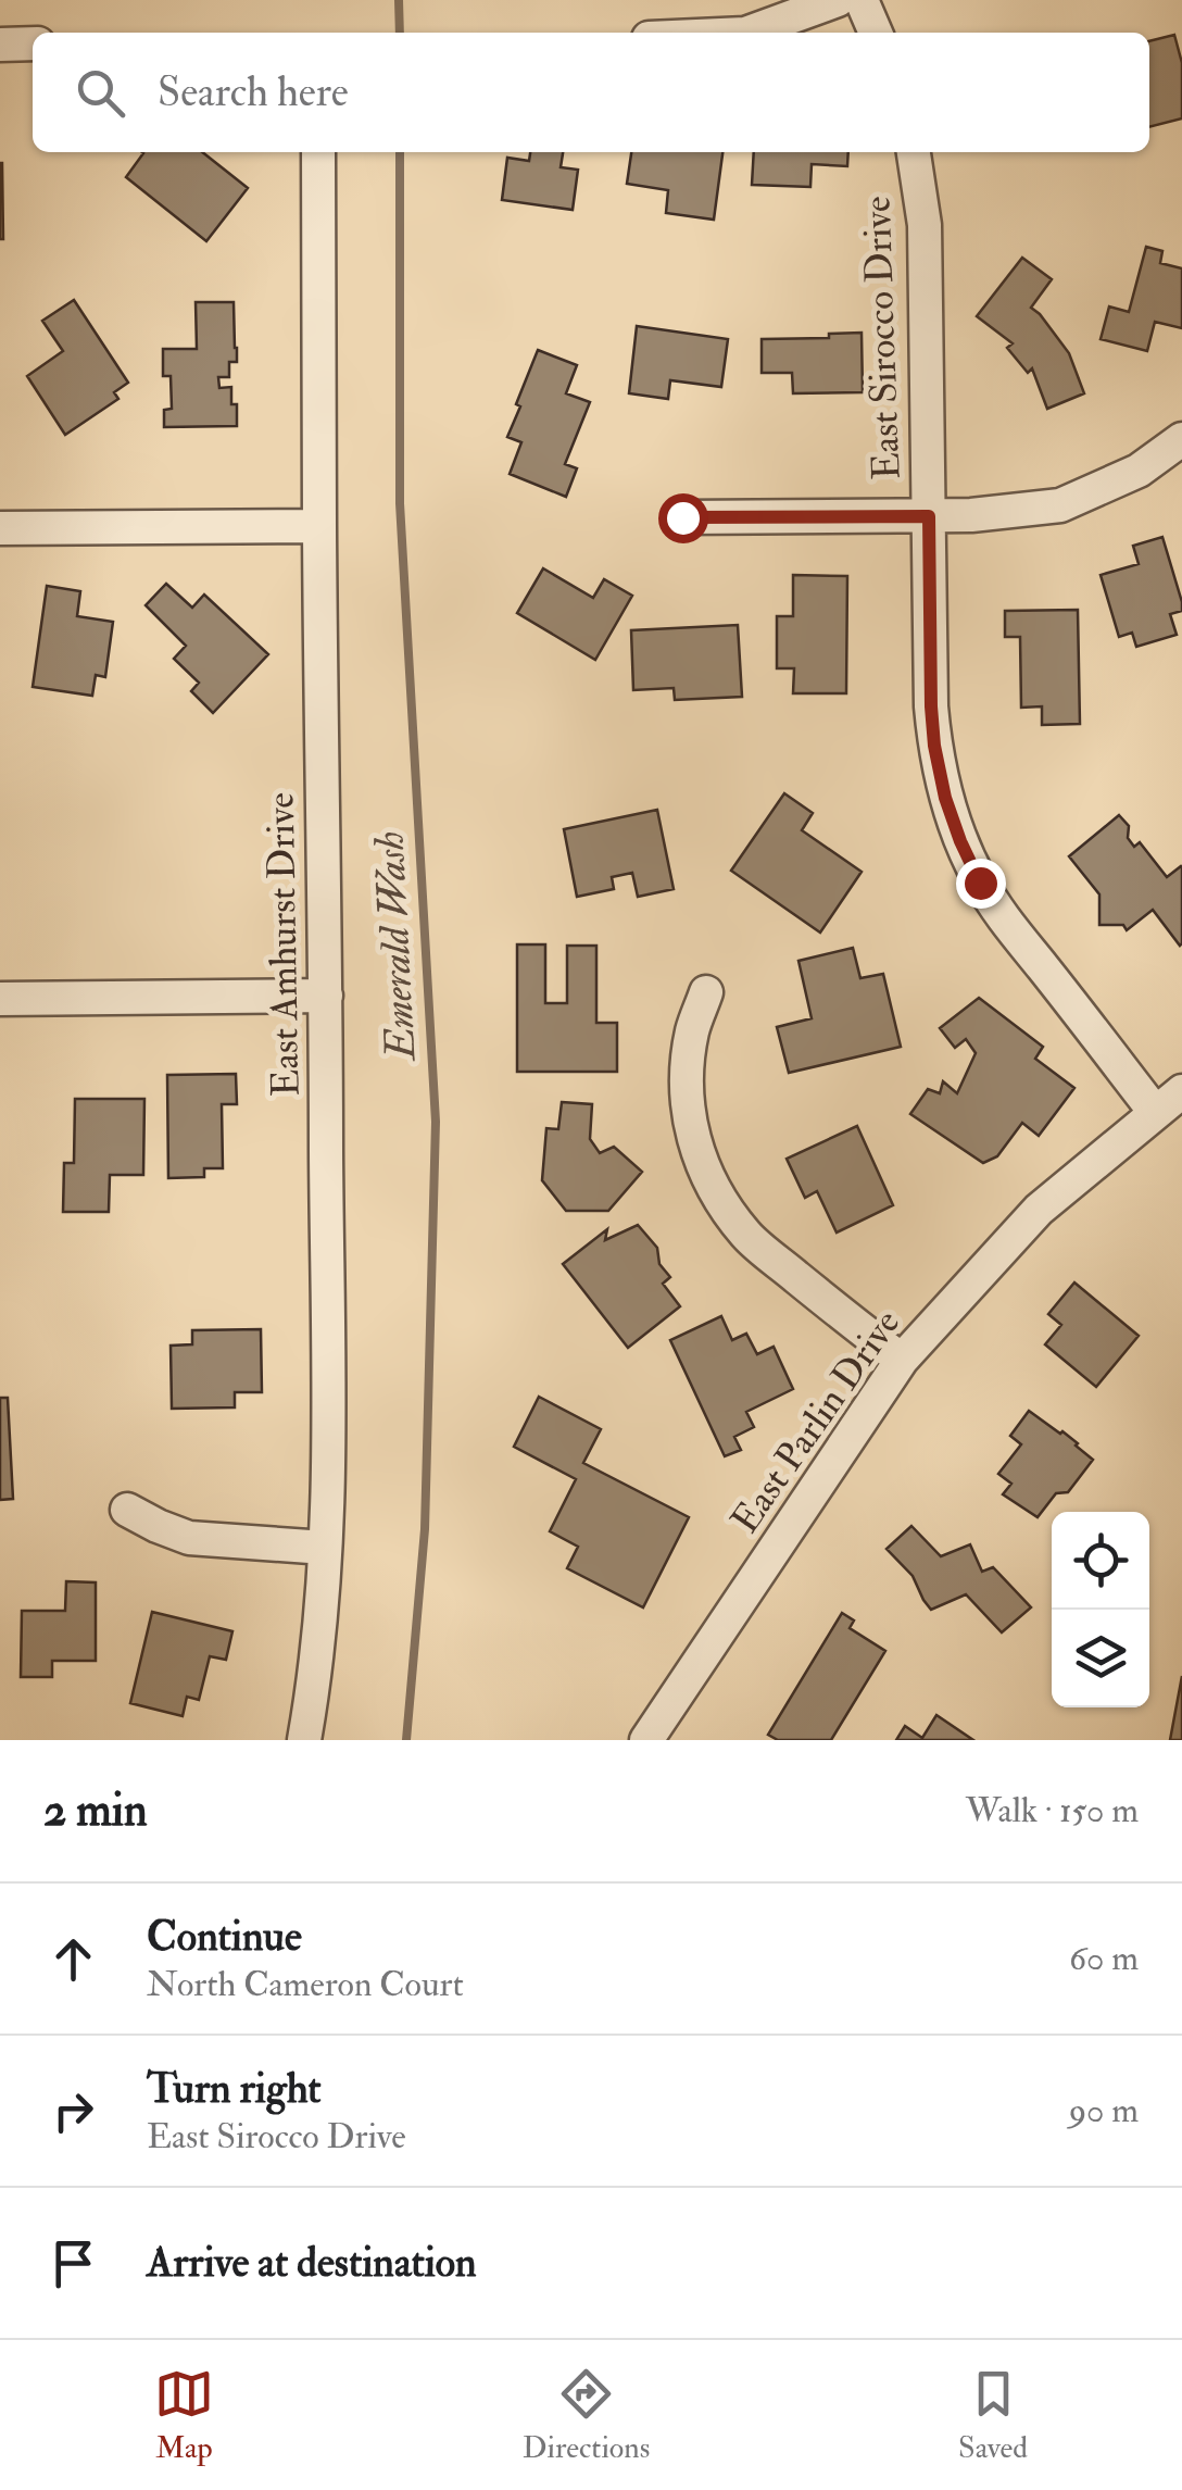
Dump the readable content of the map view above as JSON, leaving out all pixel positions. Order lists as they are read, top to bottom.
{
  "streets": {
    "street": ["East Sirocco Drive", "East Amhurst Drive", "East Parlin Drive"]
  },
  "crossings": [
    ["East Sirocco Drive", "East Parlin Drive"]
  ],
  "water": ["Emerald Wash"],
  "page": {
    "search": "Search here",
    "heading": ["2 min", "Walk · 150 m"],
    "list": [
      ["Continue", "North Cameron Court", "60 m"],
      ["Turn right", "East Sirocco Drive", "90 m"],
      "Arrive at destination"
    ],
    "nav": ["Map", "Directions", "Saved"]
  }
}
